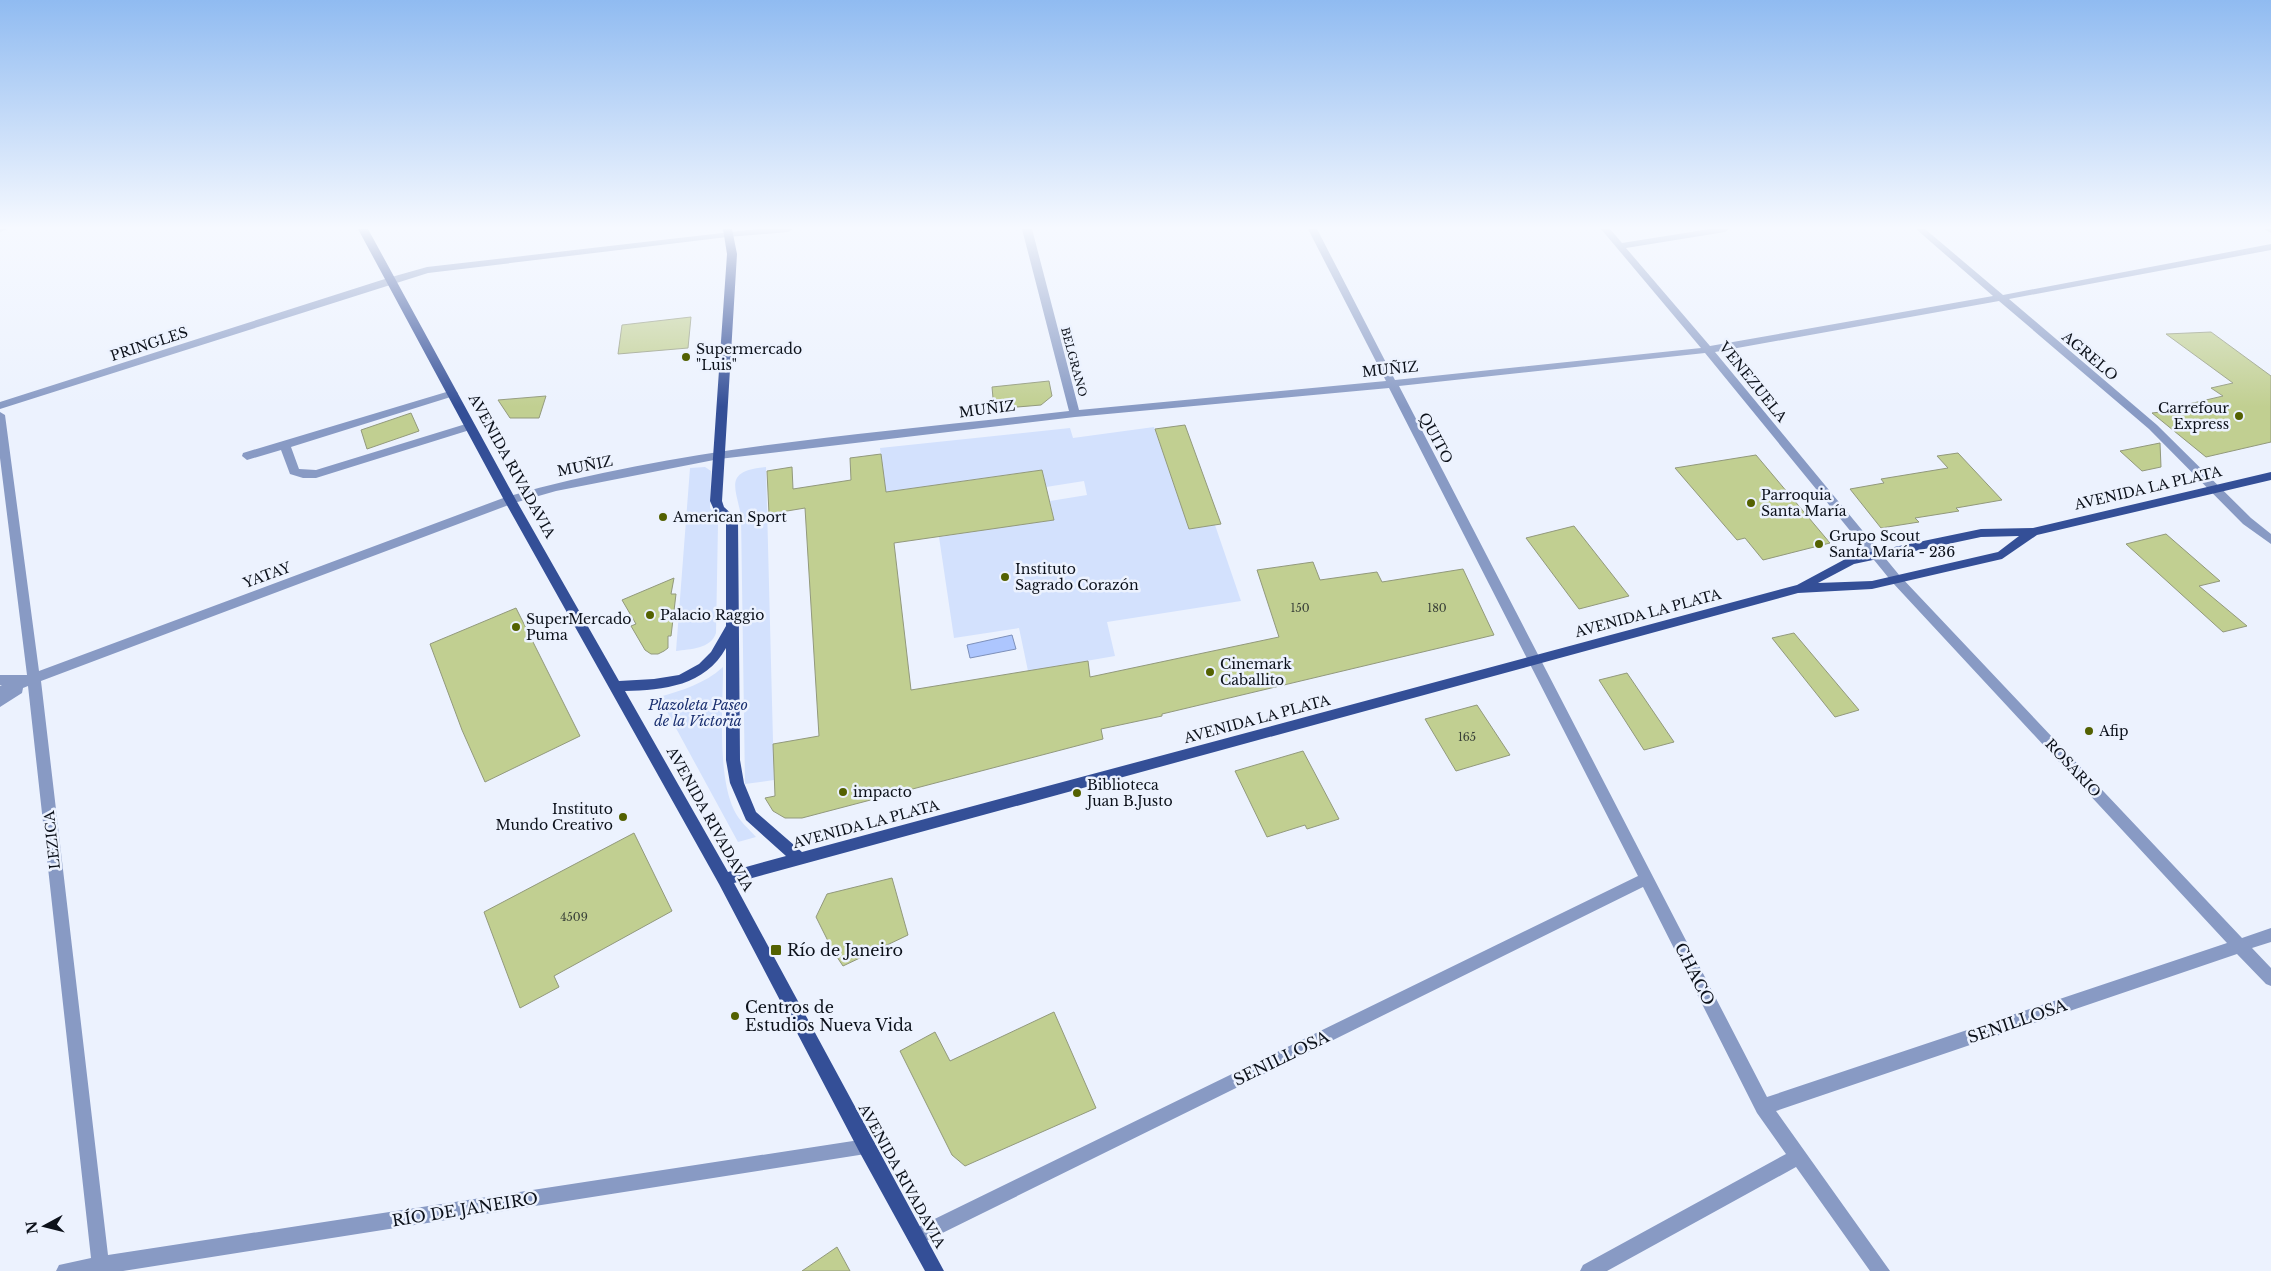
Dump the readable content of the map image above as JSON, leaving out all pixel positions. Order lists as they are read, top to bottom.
{
  "streets": {
    "main road": ["AVENIDA RIVADAVIA", "AVENIDA LA PLATA"],
    "street": [
      "PRINGLES",
      "AGRELO",
      "BELGRANO",
      "MUÑIZ",
      "VENEZUELA",
      "QUITO",
      "YATAY",
      "ROSARIO",
      "LEZICA",
      "CHACO",
      "SENILLOSA",
      "RÍO DE JANEIRO"
    ]
  },
  "crossings": [
    ["AGRELO", "MUÑIZ"],
    ["AGRELO", "AVENIDA LA PLATA"],
    ["BELGRANO", "MUÑIZ"],
    ["MUÑIZ", "VENEZUELA"],
    ["MUÑIZ", "QUITO"],
    ["MUÑIZ", "AVENIDA RIVADAVIA"],
    ["MUÑIZ", "YATAY"],
    ["VENEZUELA", "AVENIDA LA PLATA"],
    ["VENEZUELA", "ROSARIO"],
    ["QUITO", "AVENIDA LA PLATA"],
    ["QUITO", "CHACO"],
    ["AVENIDA RIVADAVIA", "AVENIDA LA PLATA"],
    ["AVENIDA RIVADAVIA", "YATAY"],
    ["AVENIDA RIVADAVIA", "SENILLOSA"],
    ["AVENIDA RIVADAVIA", "RÍO DE JANEIRO"],
    ["AVENIDA LA PLATA", "ROSARIO"],
    ["AVENIDA LA PLATA", "CHACO"],
    ["YATAY", "LEZICA"],
    ["ROSARIO", "SENILLOSA"],
    ["LEZICA", "RÍO DE JANEIRO"],
    ["CHACO", "SENILLOSA"]
  ],
  "parks": ["Plazoleta Paseo de la Victoria"],
  "places": {
    "other": [
      "Supermercado \"Luis\"",
      "Carrefour Express",
      "Parroquia Santa María",
      "American Sport",
      "Grupo Scout Santa María - 236",
      "Instituto Sagrado Corazón",
      "Palacio Raggio",
      "SuperMercado Puma",
      "Cinemark Caballito",
      "Afip",
      "impacto",
      "Biblioteca Juan B.Justo",
      "Instituto Mundo Creativo",
      "Centros de Estudios Nueva Vida"
    ],
    "transit": ["Río de Janeiro"]
  },
  "house_numbers": [
    "150",
    "180",
    "165",
    "4509"
  ],
  "north": "left"
}
